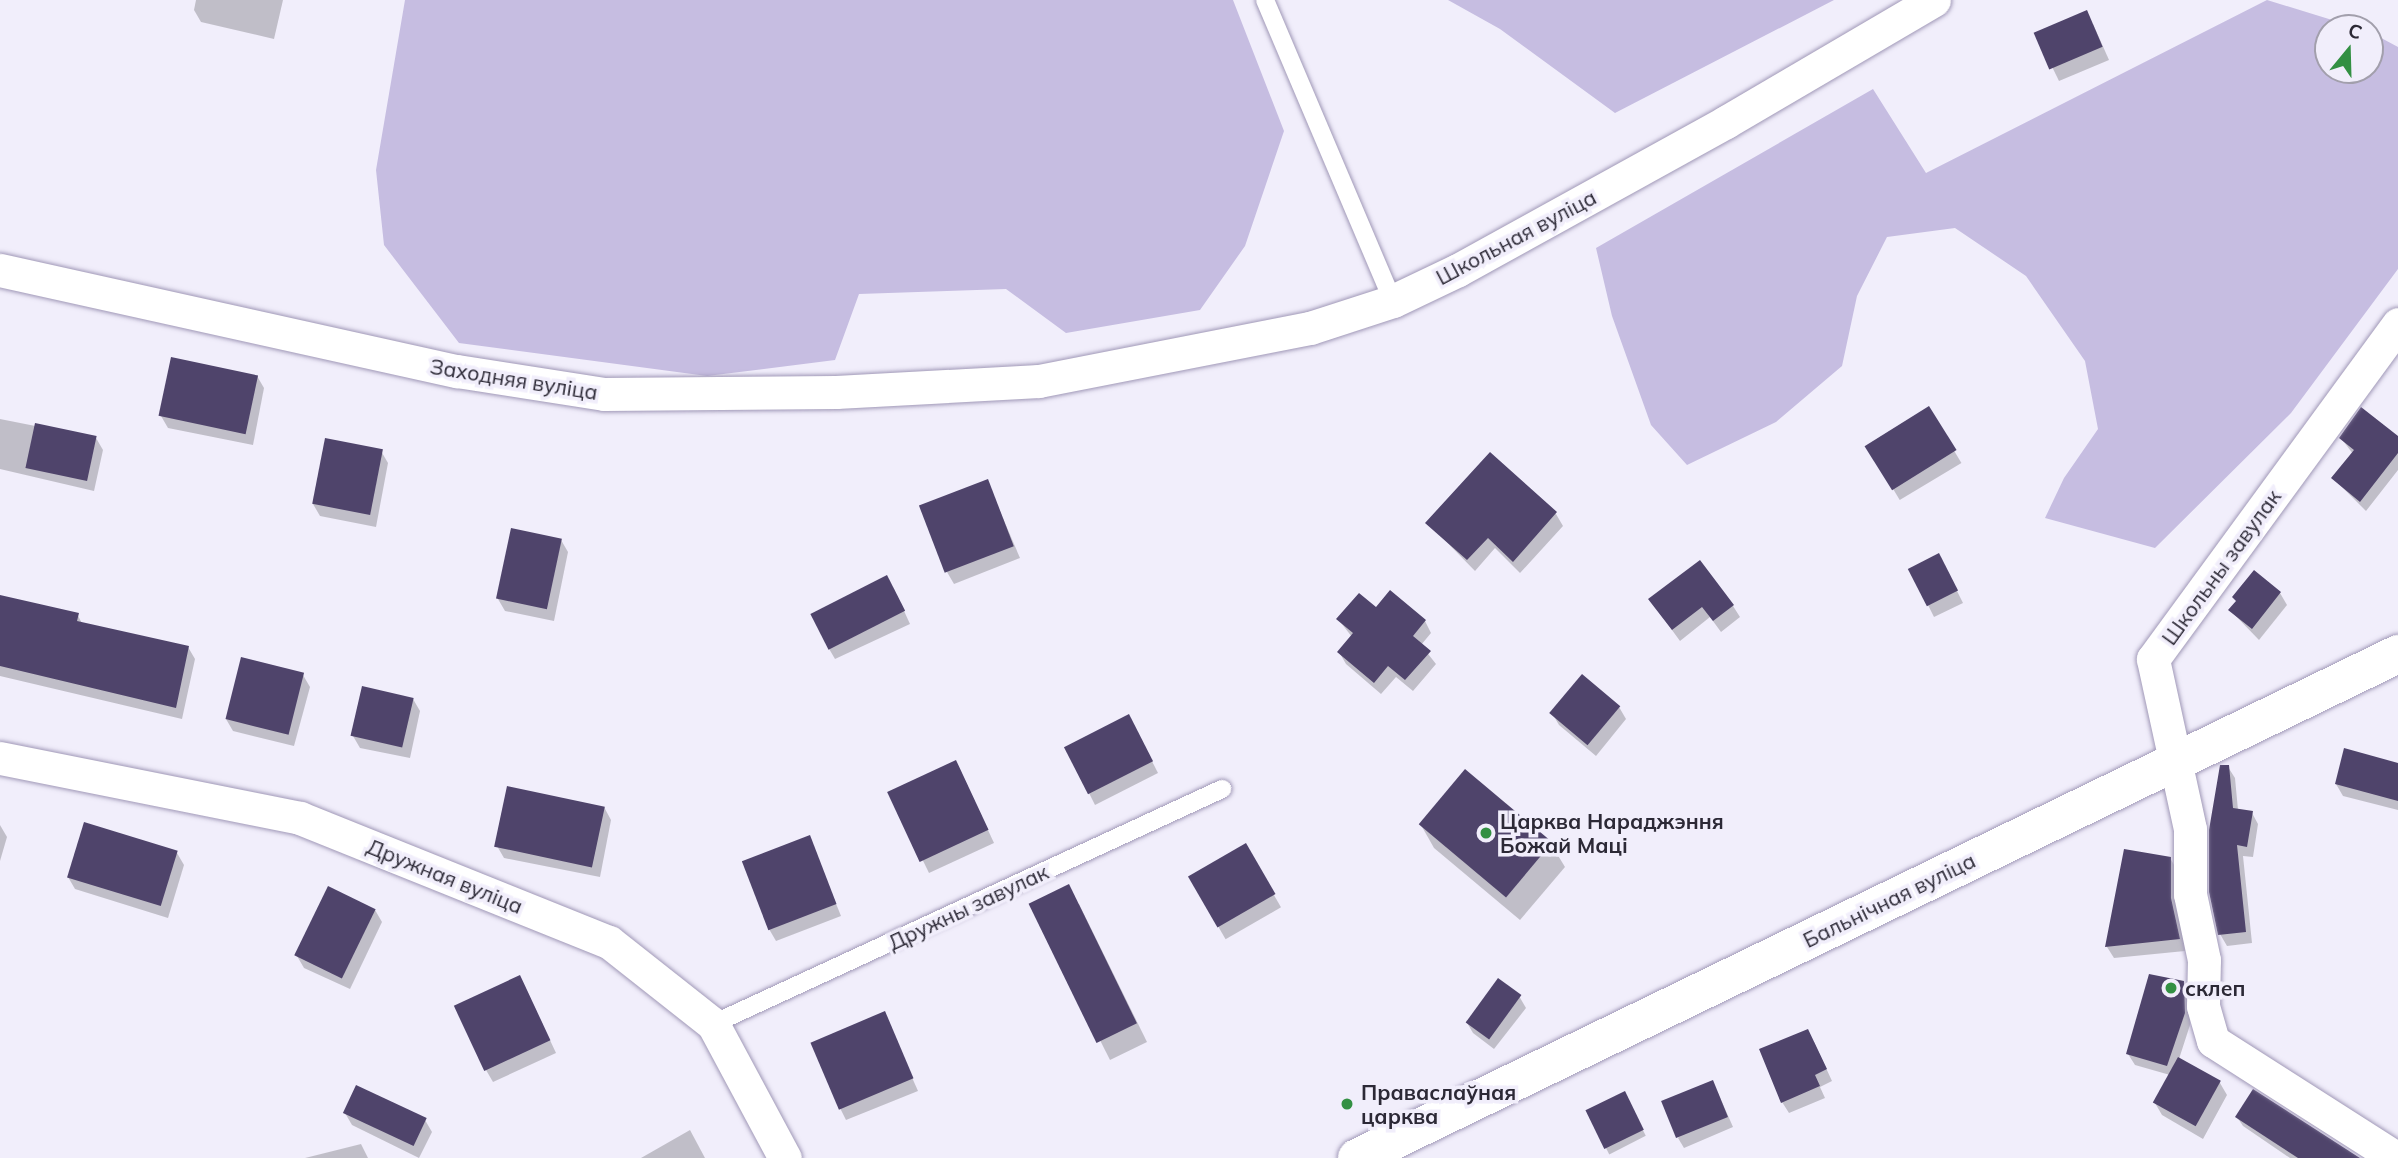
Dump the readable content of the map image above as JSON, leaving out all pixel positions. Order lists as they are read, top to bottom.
{
  "streets": {
    "street": [
      "Школьная вуліца",
      "Заходняя вуліца",
      "Школьны завулак",
      "Дружная вуліца",
      "Бальнічная вуліца"
    ],
    "lane": ["Дружны завулак"]
  },
  "crossings": [
    ["Школьная вуліца", "Заходняя вуліца"],
    ["Школьны завулак", "Бальнічная вуліца"],
    ["Дружная вуліца", "Дружны завулак"]
  ],
  "places": ["Царква Нараджэння Божай Маці", "склеп", "Праваслаўная царква"],
  "north": "top"
}
